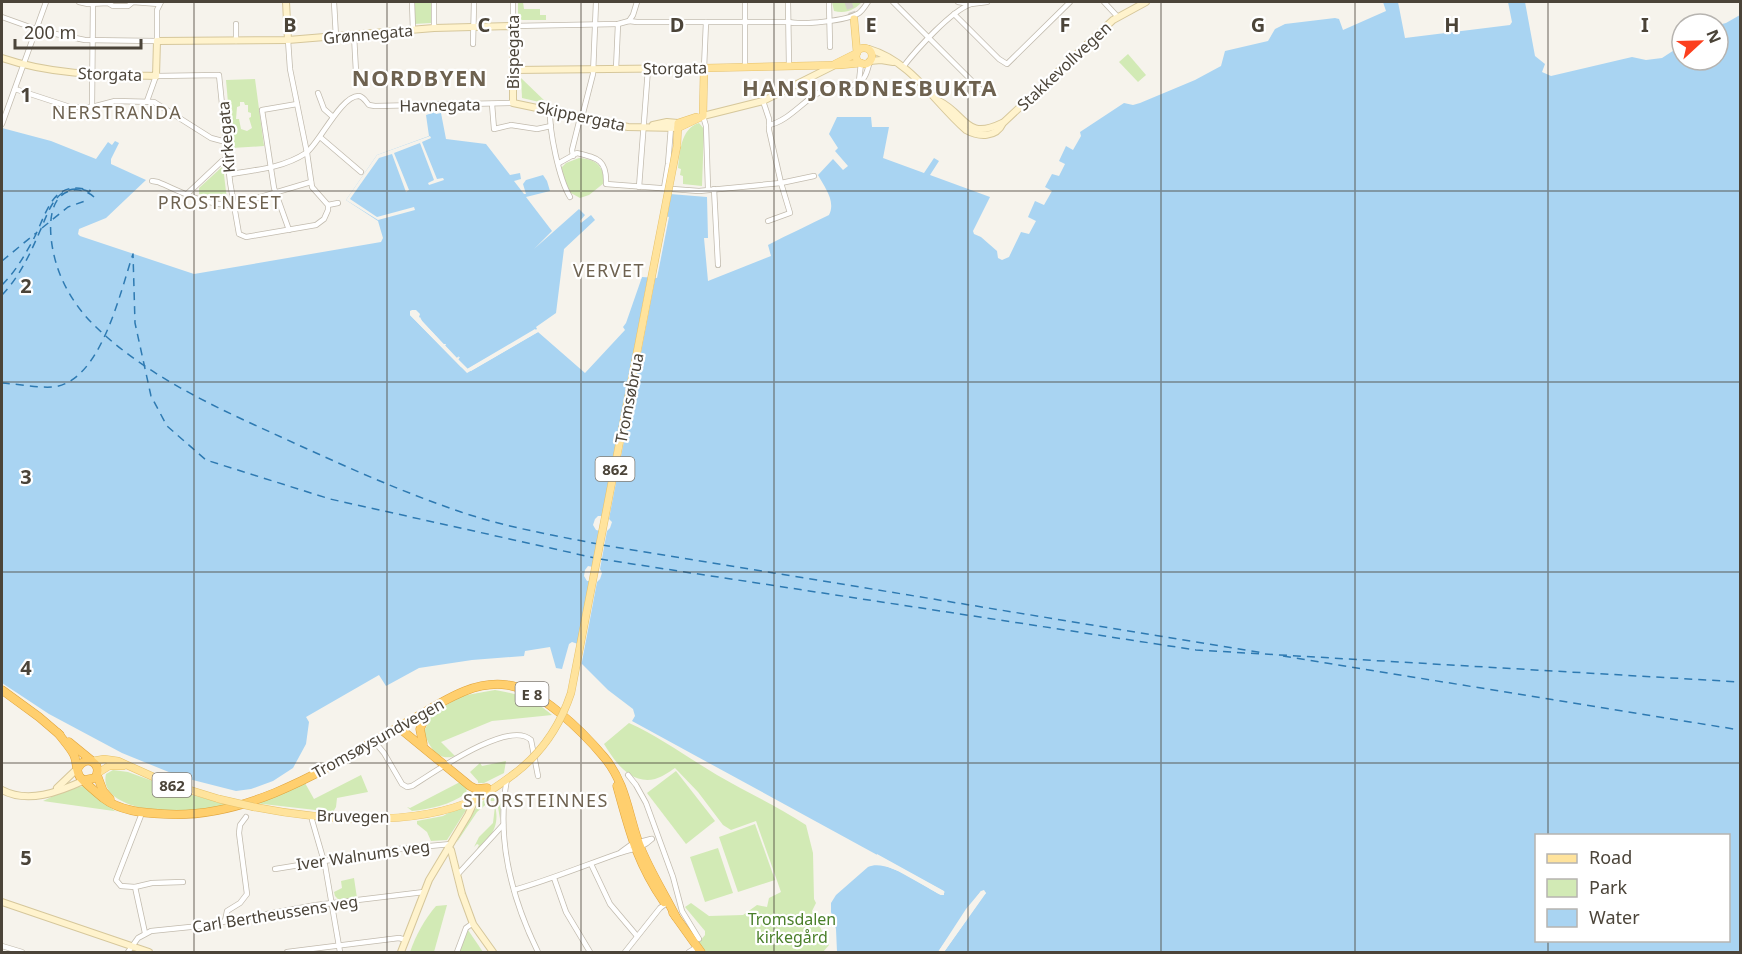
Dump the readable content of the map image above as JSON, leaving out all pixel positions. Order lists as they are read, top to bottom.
{
  "streets": {
    "highway": ["E 8", "Tromsøysundvegen"],
    "main road": [
      "Storgata",
      "Skippergata",
      "Tromsøbrua",
      "862",
      "Bruvegen"
    ],
    "street": [
      "Grønnegata",
      "Bispegata",
      "Stakkevollvegen",
      "Havnegata",
      "Kirkegata",
      "Iver Walnums veg",
      "Carl Bertheussens veg"
    ]
  },
  "crossings": [
    ["Grønnegata", "Bispegata"],
    ["Bispegata", "Storgata"],
    ["Bispegata", "Havnegata"],
    ["Bispegata", "Skippergata"],
    ["Storgata", "Skippergata"],
    ["Storgata", "Kirkegata"],
    ["Havnegata", "Skippergata"],
    ["Skippergata", "Tromsøbrua"],
    ["Tromsøbrua", "Bruvegen"],
    ["862", "E 8"],
    ["862", "Tromsøysundvegen"],
    ["862", "Bruvegen"],
    ["E 8", "Tromsøysundvegen"]
  ],
  "districts": [
    "NORDBYEN",
    "HANSJORDNESBUKTA",
    "NERSTRANDA",
    "PROSTNESET",
    "VERVET",
    "STORSTEINNES"
  ],
  "parks": ["Tromsdalen kirkegård"],
  "legend": ["Road", "Park", "Water"],
  "scale_bar": "200 m",
  "north": "right",
  "grid": {
    "columns": [
      "B",
      "C",
      "D",
      "E",
      "F",
      "G",
      "H",
      "I"
    ],
    "rows": [
      "1",
      "2",
      "3",
      "4",
      "5"
    ]
  }
}
